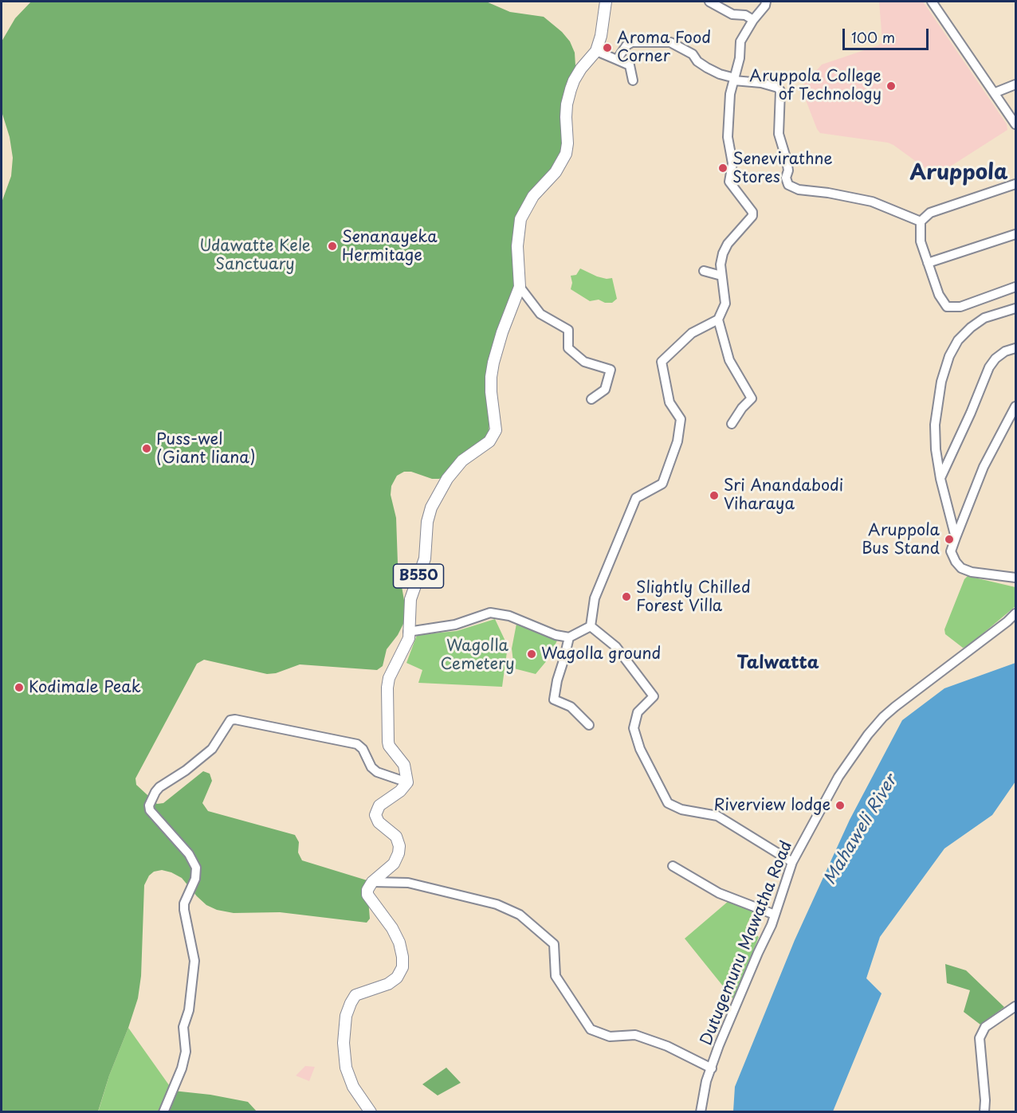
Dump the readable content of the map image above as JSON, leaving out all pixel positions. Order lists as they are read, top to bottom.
{
  "streets": {
    "main road": ["B550"],
    "street": ["Dutugemunu Mawatha Road"]
  },
  "districts": ["Aruppola", "Talwatta"],
  "water": ["Mahaweli River"],
  "parks": ["Udawatte Kele Sanctuary", "Wagolla Cemetery"],
  "places": [
    "Aroma Food Corner",
    "Aruppola College of Technology",
    "Senevirathne Stores",
    "Senanayeka Hermitage",
    "Puss-wel (Giant liana)",
    "Sri Anandabodi Viharaya",
    "Aruppola Bus Stand",
    "Slightly Chilled Forest Villa",
    "Wagolla ground",
    "Kodimale Peak",
    "Riverview lodge"
  ],
  "scale_bar": "100 m"
}
